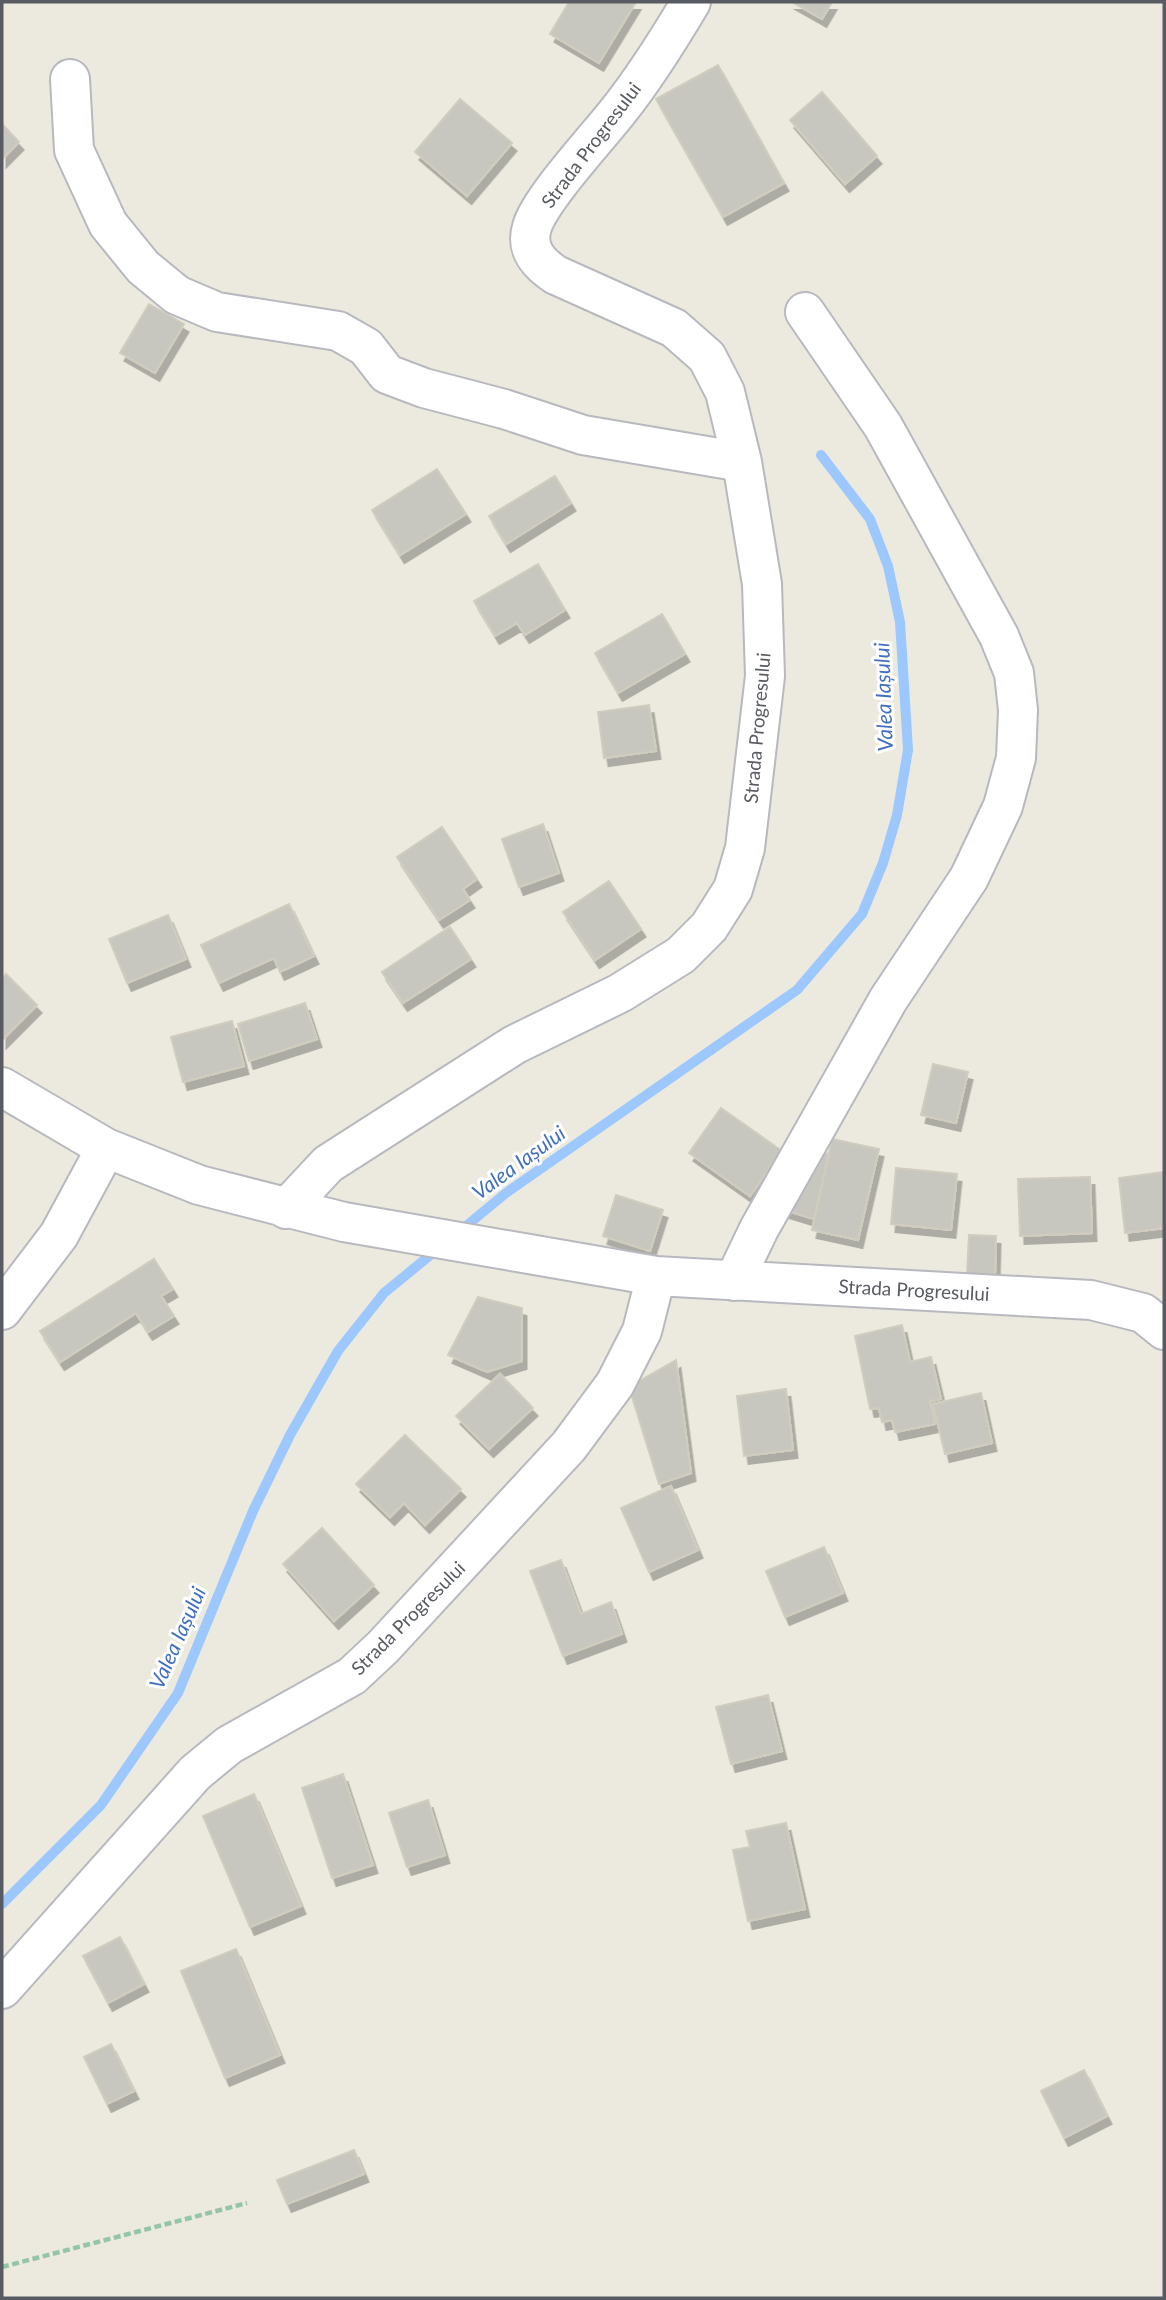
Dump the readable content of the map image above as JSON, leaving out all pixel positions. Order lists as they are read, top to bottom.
{
  "streets": {
    "street": ["Strada Progresului"]
  },
  "water": ["Valea Iașului"]
}
